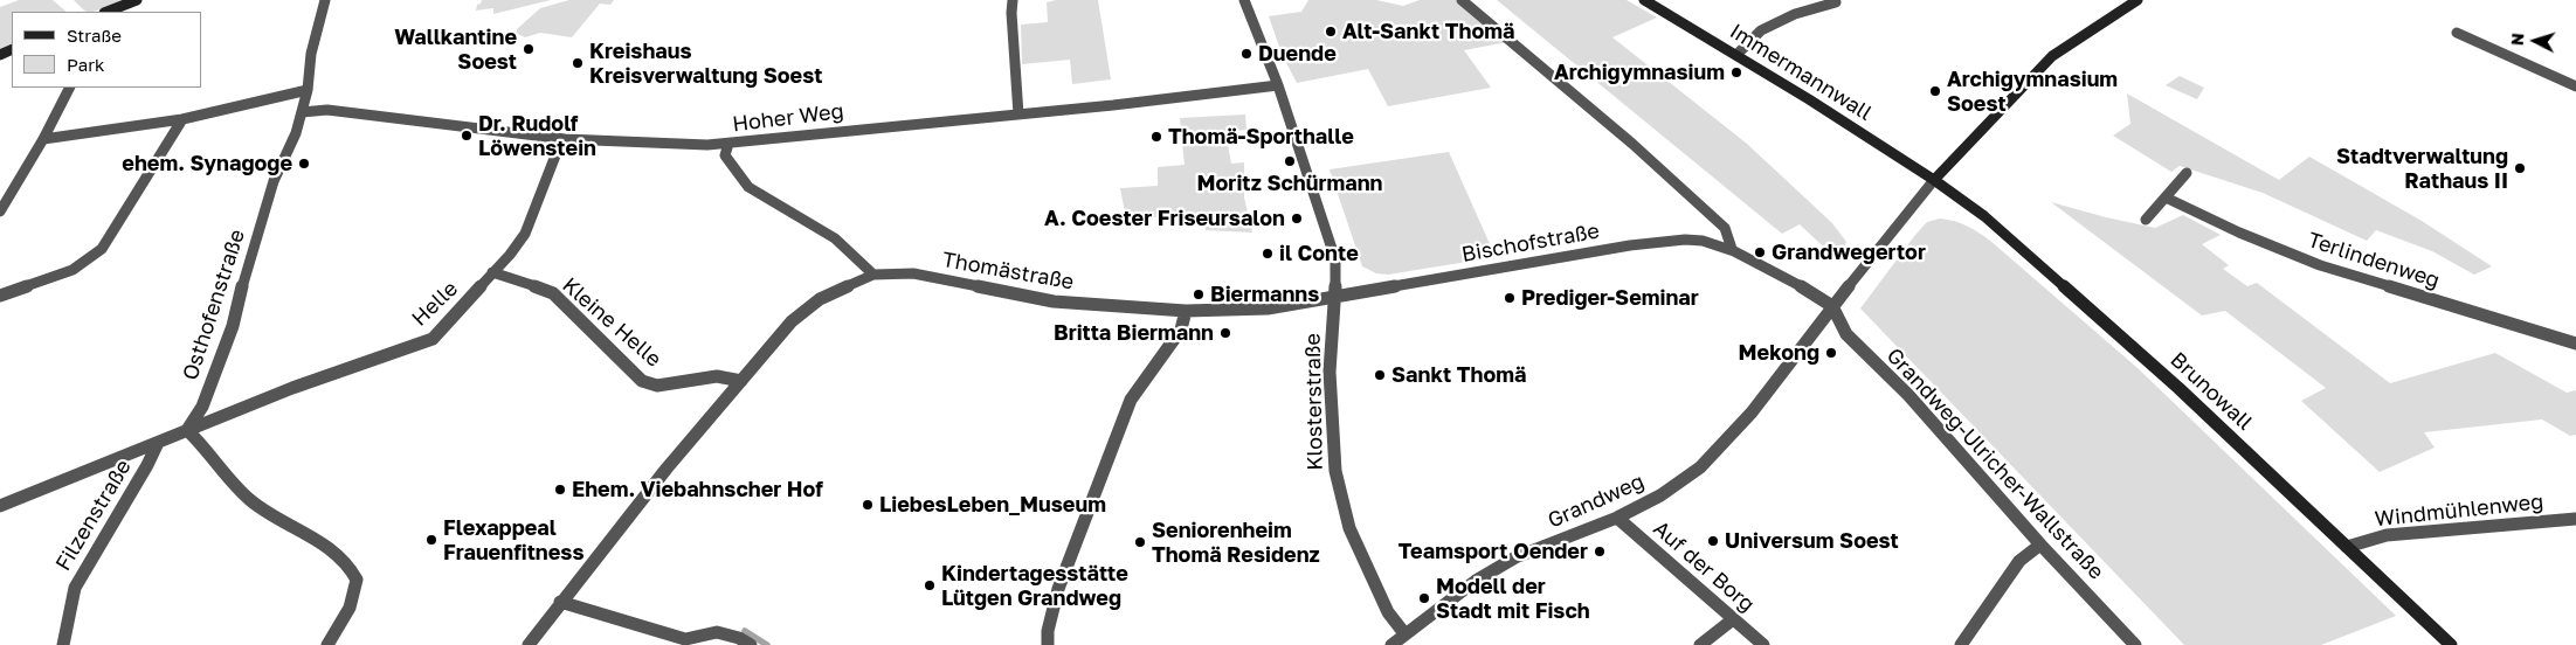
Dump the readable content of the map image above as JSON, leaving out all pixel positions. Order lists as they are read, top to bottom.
{
  "streets": {
    "street": [
      "Immermannwall",
      "Hoher Weg",
      "Bischofstraße",
      "Terlindenweg",
      "Thomästraße",
      "Helle",
      "Osthofenstraße",
      "Kleine Helle",
      "Brunowall",
      "Klosterstraße",
      "Grandweg-Ulricher-Wallstraße",
      "Grandweg",
      "Windmühlenweg",
      "Filzenstraße",
      "Auf der Borg"
    ]
  },
  "crossings": [
    ["Immermannwall", "Brunowall"],
    ["Hoher Weg", "Helle"],
    ["Hoher Weg", "Osthofenstraße"],
    ["Bischofstraße", "Thomästraße"],
    ["Bischofstraße", "Klosterstraße"],
    ["Bischofstraße", "Grandweg-Ulricher-Wallstraße"],
    ["Bischofstraße", "Grandweg"],
    ["Thomästraße", "Kleine Helle"],
    ["Thomästraße", "Klosterstraße"],
    ["Helle", "Osthofenstraße"],
    ["Helle", "Kleine Helle"],
    ["Helle", "Filzenstraße"],
    ["Brunowall", "Windmühlenweg"],
    ["Klosterstraße", "Grandweg"],
    ["Grandweg-Ulricher-Wallstraße", "Grandweg"],
    ["Grandweg", "Auf der Borg"]
  ],
  "places": [
    "Alt-Sankt Thomä",
    "Wallkantine Soest",
    "Duende",
    "Kreishaus Kreisverwaltung Soest",
    "Archigymnasium",
    "Archigymnasium Soest",
    "Dr. Rudolf Löwenstein",
    "Thomä-Sporthalle",
    "Moritz Schürmann",
    "ehem. Synagoge",
    "Stadtverwaltung Rathaus II",
    "A. Coester Friseursalon",
    "Grandwegertor",
    "il Conte",
    "Biermanns",
    "Prediger-Seminar",
    "Britta Biermann",
    "Mekong",
    "Sankt Thomä",
    "Ehem. Viebahnscher Hof",
    "LiebesLeben_Museum",
    "Flexappeal Frauenfitness",
    "Universum Soest",
    "Seniorenheim Thomä Residenz",
    "Teamsport Oender",
    "Kindertagesstätte Lütgen Grandweg",
    "Modell der Stadt mit Fisch"
  ],
  "legend": ["Straße", "Park"],
  "north": "left"
}
